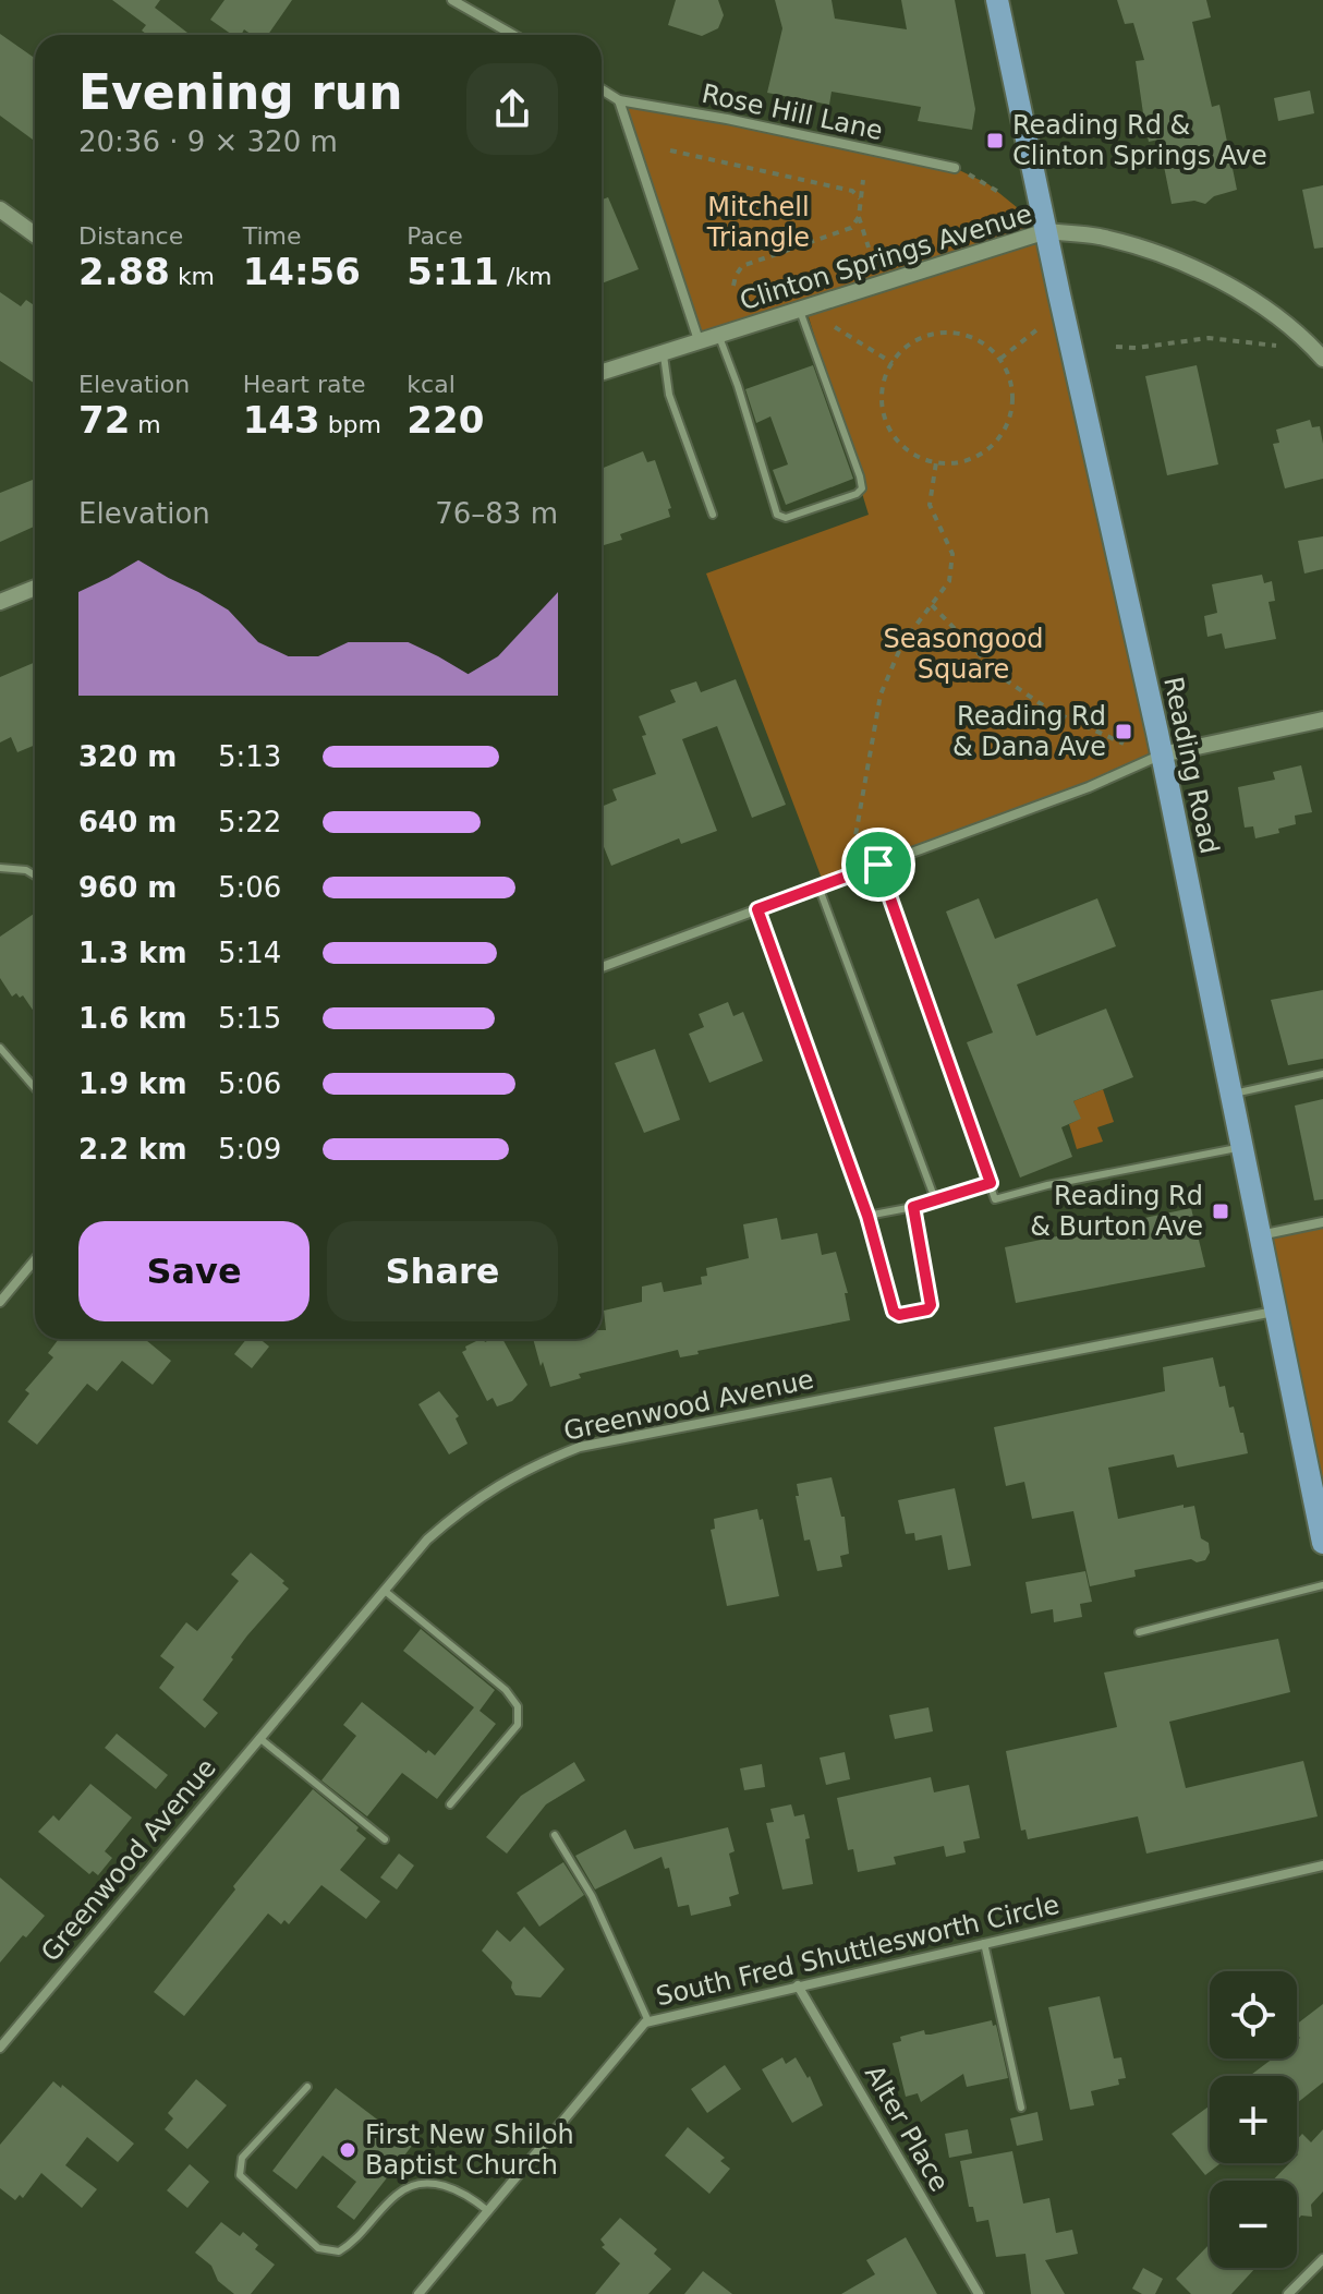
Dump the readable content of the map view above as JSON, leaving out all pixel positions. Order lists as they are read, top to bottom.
{
  "streets": {
    "main road": ["Reading Road"],
    "street": [
      "Rose Hill Lane",
      "Clinton Springs Avenue",
      "Greenwood Avenue",
      "South Fred Shuttlesworth Circle",
      "Alter Place"
    ]
  },
  "crossings": [
    ["Clinton Springs Avenue", "Reading Road"],
    ["Reading Road", "Greenwood Avenue"],
    ["South Fred Shuttlesworth Circle", "Alter Place"]
  ],
  "parks": ["Mitchell Triangle", "Seasongood Square"],
  "places": {
    "transit": ["Reading Rd & Clinton Springs Ave", "Reading Rd & Dana Ave", "Reading Rd & Burton Ave"],
    "other": ["First New Shiloh Baptist Church"]
  },
  "page": {
    "heading": ["Evening run", "20:36 · 9 × 320 m"],
    "stats": [
      ["Distance", "2.88 km"],
      ["Time", "14:56"],
      ["Pace", "5:11 /km"],
      ["Elevation", "72 m"],
      ["Heart rate", "143 bpm"],
      ["kcal", "220"]
    ],
    "chart": ["Elevation", "76–83 m"],
    "list": [
      {
        "name": "320 m",
        "note": "5:13"
      },
      {
        "name": "640 m",
        "note": "5:22"
      },
      {
        "name": "960 m",
        "note": "5:06"
      },
      {
        "name": "1.3 km",
        "note": "5:14"
      },
      {
        "name": "1.6 km",
        "note": "5:15"
      },
      {
        "name": "1.9 km",
        "note": "5:06"
      },
      {
        "name": "2.2 km",
        "note": "5:09"
      }
    ],
    "buttons": ["Save", "Share"],
    "map_buttons": ["+", "−"]
  }
}
